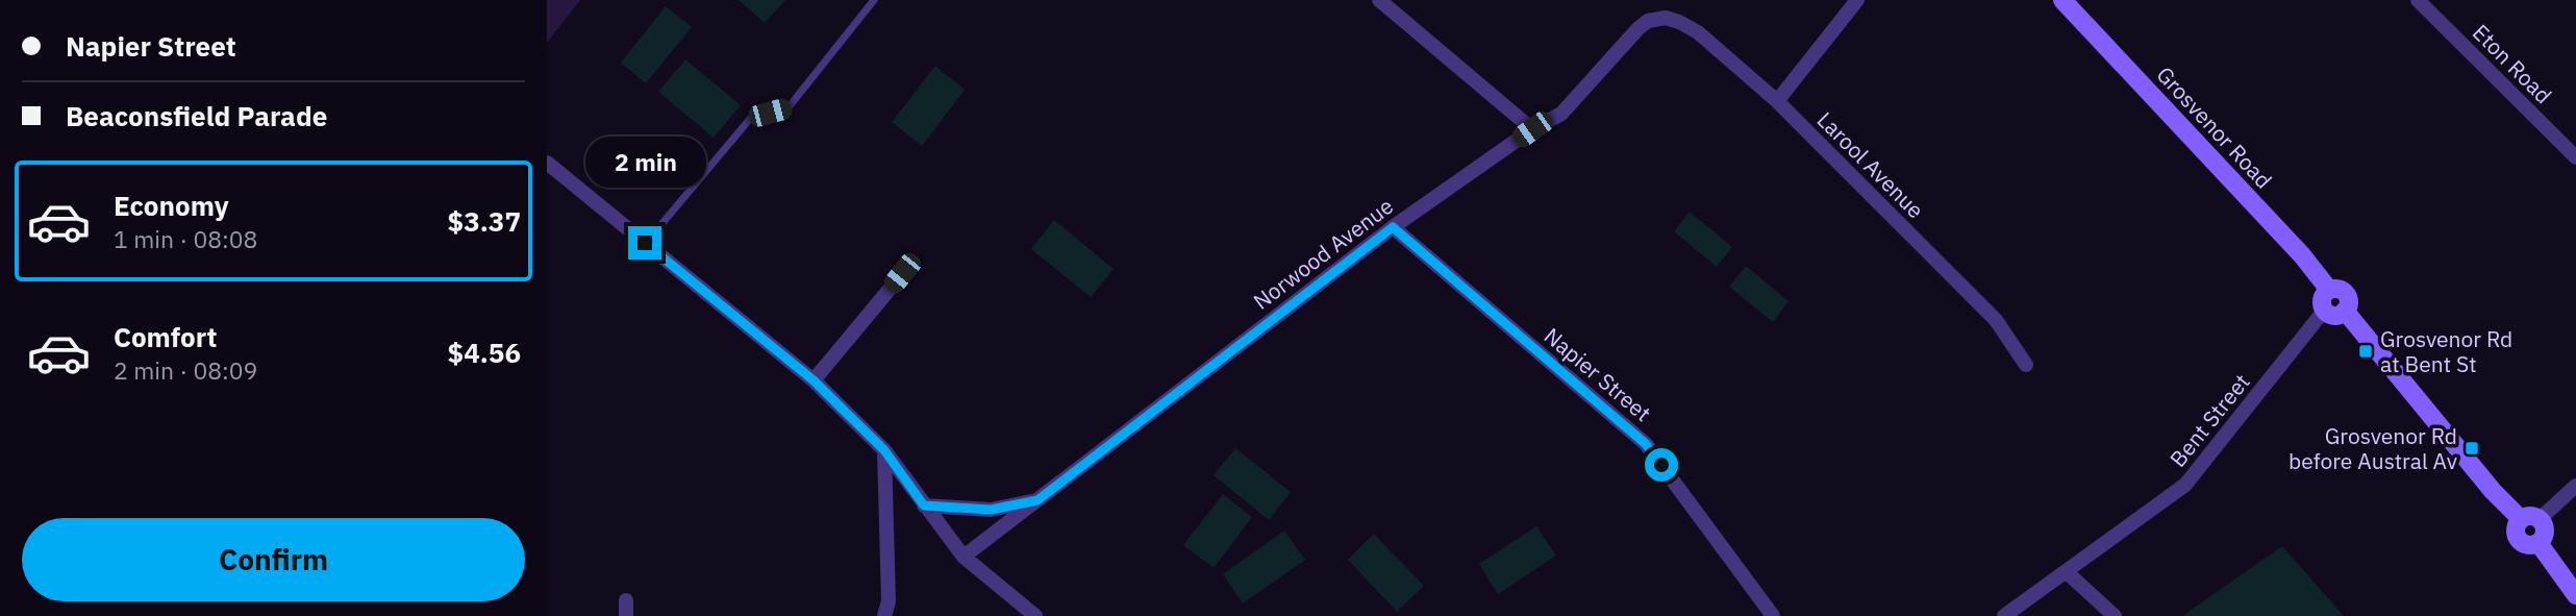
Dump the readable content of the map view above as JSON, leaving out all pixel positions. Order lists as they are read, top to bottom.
{
  "streets": {
    "street": [
      "Eton Road",
      "Grosvenor Road",
      "Larool Avenue",
      "Norwood Avenue",
      "Napier Street",
      "Bent Street"
    ]
  },
  "crossings": [
    ["Grosvenor Road", "Bent Street"],
    ["Larool Avenue", "Norwood Avenue"],
    ["Norwood Avenue", "Napier Street"]
  ],
  "places": {
    "transit": ["Grosvenor Rd at Bent St", "Grosvenor Rd before Austral Av"]
  },
  "page": {
    "banner": ["Napier Street", "Beaconsfield Parade"],
    "bubble": "2 min",
    "list": [
      {
        "name": "Economy",
        "note": "1 min · 08:08",
        "value": "$3.37"
      },
      {
        "name": "Comfort",
        "note": "2 min · 08:09",
        "value": "$4.56"
      }
    ],
    "buttons": "Confirm"
  }
}
